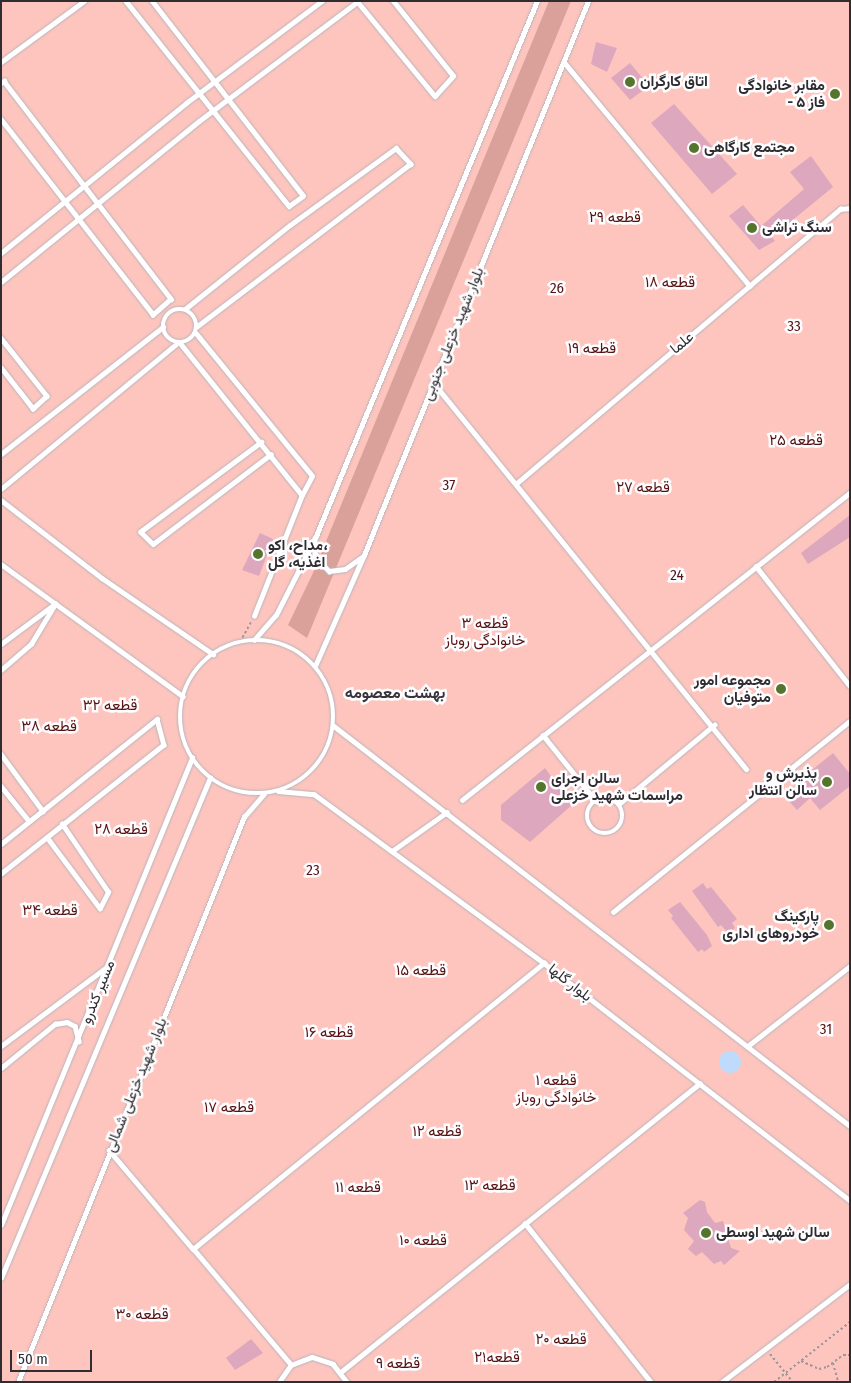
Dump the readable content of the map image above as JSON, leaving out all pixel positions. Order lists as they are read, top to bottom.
{
  "streets": {
    "lane": [
      "بلوار شهید خزعلی جنوبی",
      "علما",
      "بلوار گلها",
      "مسیر کندرو",
      "بلوار شهید خزعلی شمالی"
    ]
  },
  "crossings": [
    ["بلوار شهید خزعلی جنوبی", "بلوار گلها"],
    ["بلوار شهید خزعلی جنوبی", "مسیر کندرو"],
    ["بلوار شهید خزعلی جنوبی", "بلوار شهید خزعلی شمالی"],
    ["بلوار گلها", "مسیر کندرو"],
    ["بلوار گلها", "بلوار شهید خزعلی شمالی"],
    ["مسیر کندرو", "بلوار شهید خزعلی شمالی"]
  ],
  "districts": ["بهشت معصومه"],
  "parks": [
    "قطعه ۲۹",
    "قطعه ۱۸",
    "26",
    "33",
    "قطعه ۱۹",
    "قطعه ۲۵",
    "37",
    "قطعه ۲۷",
    "24",
    "قطعه ۳ خانوادگی روباز",
    "قطعه ۳۲",
    "قطعه ۳۸",
    "قطعه ۲۸",
    "23",
    "قطعه ۳۴",
    "قطعه ۱۵",
    "31",
    "قطعه ۱۶",
    "قطعه ۱ خانوادگی روباز",
    "قطعه ۱۷",
    "قطعه ۱۲",
    "قطعه ۱۳",
    "قطعه ۱۱",
    "قطعه ۱۰",
    "قطعه ۳۰",
    "قطعه ۲۰",
    "قطعه۲۱",
    "قطعه ۹"
  ],
  "places": [
    "اتاق کارگران",
    "مقابر خانوادگی - فاز ۵",
    "مجتمع کارگاهی",
    "سنگ تراشی",
    "مداح، اکو، اغذیه، گل",
    "مجموعه امور متوفیان",
    "پذیرش و سالن انتظار",
    "سالن اجرای مراسمات شهید خزعلی",
    "پارکینگ خودروهای اداری",
    "سالن شهید اوسطی"
  ],
  "scale_bar": "50 m"
}
